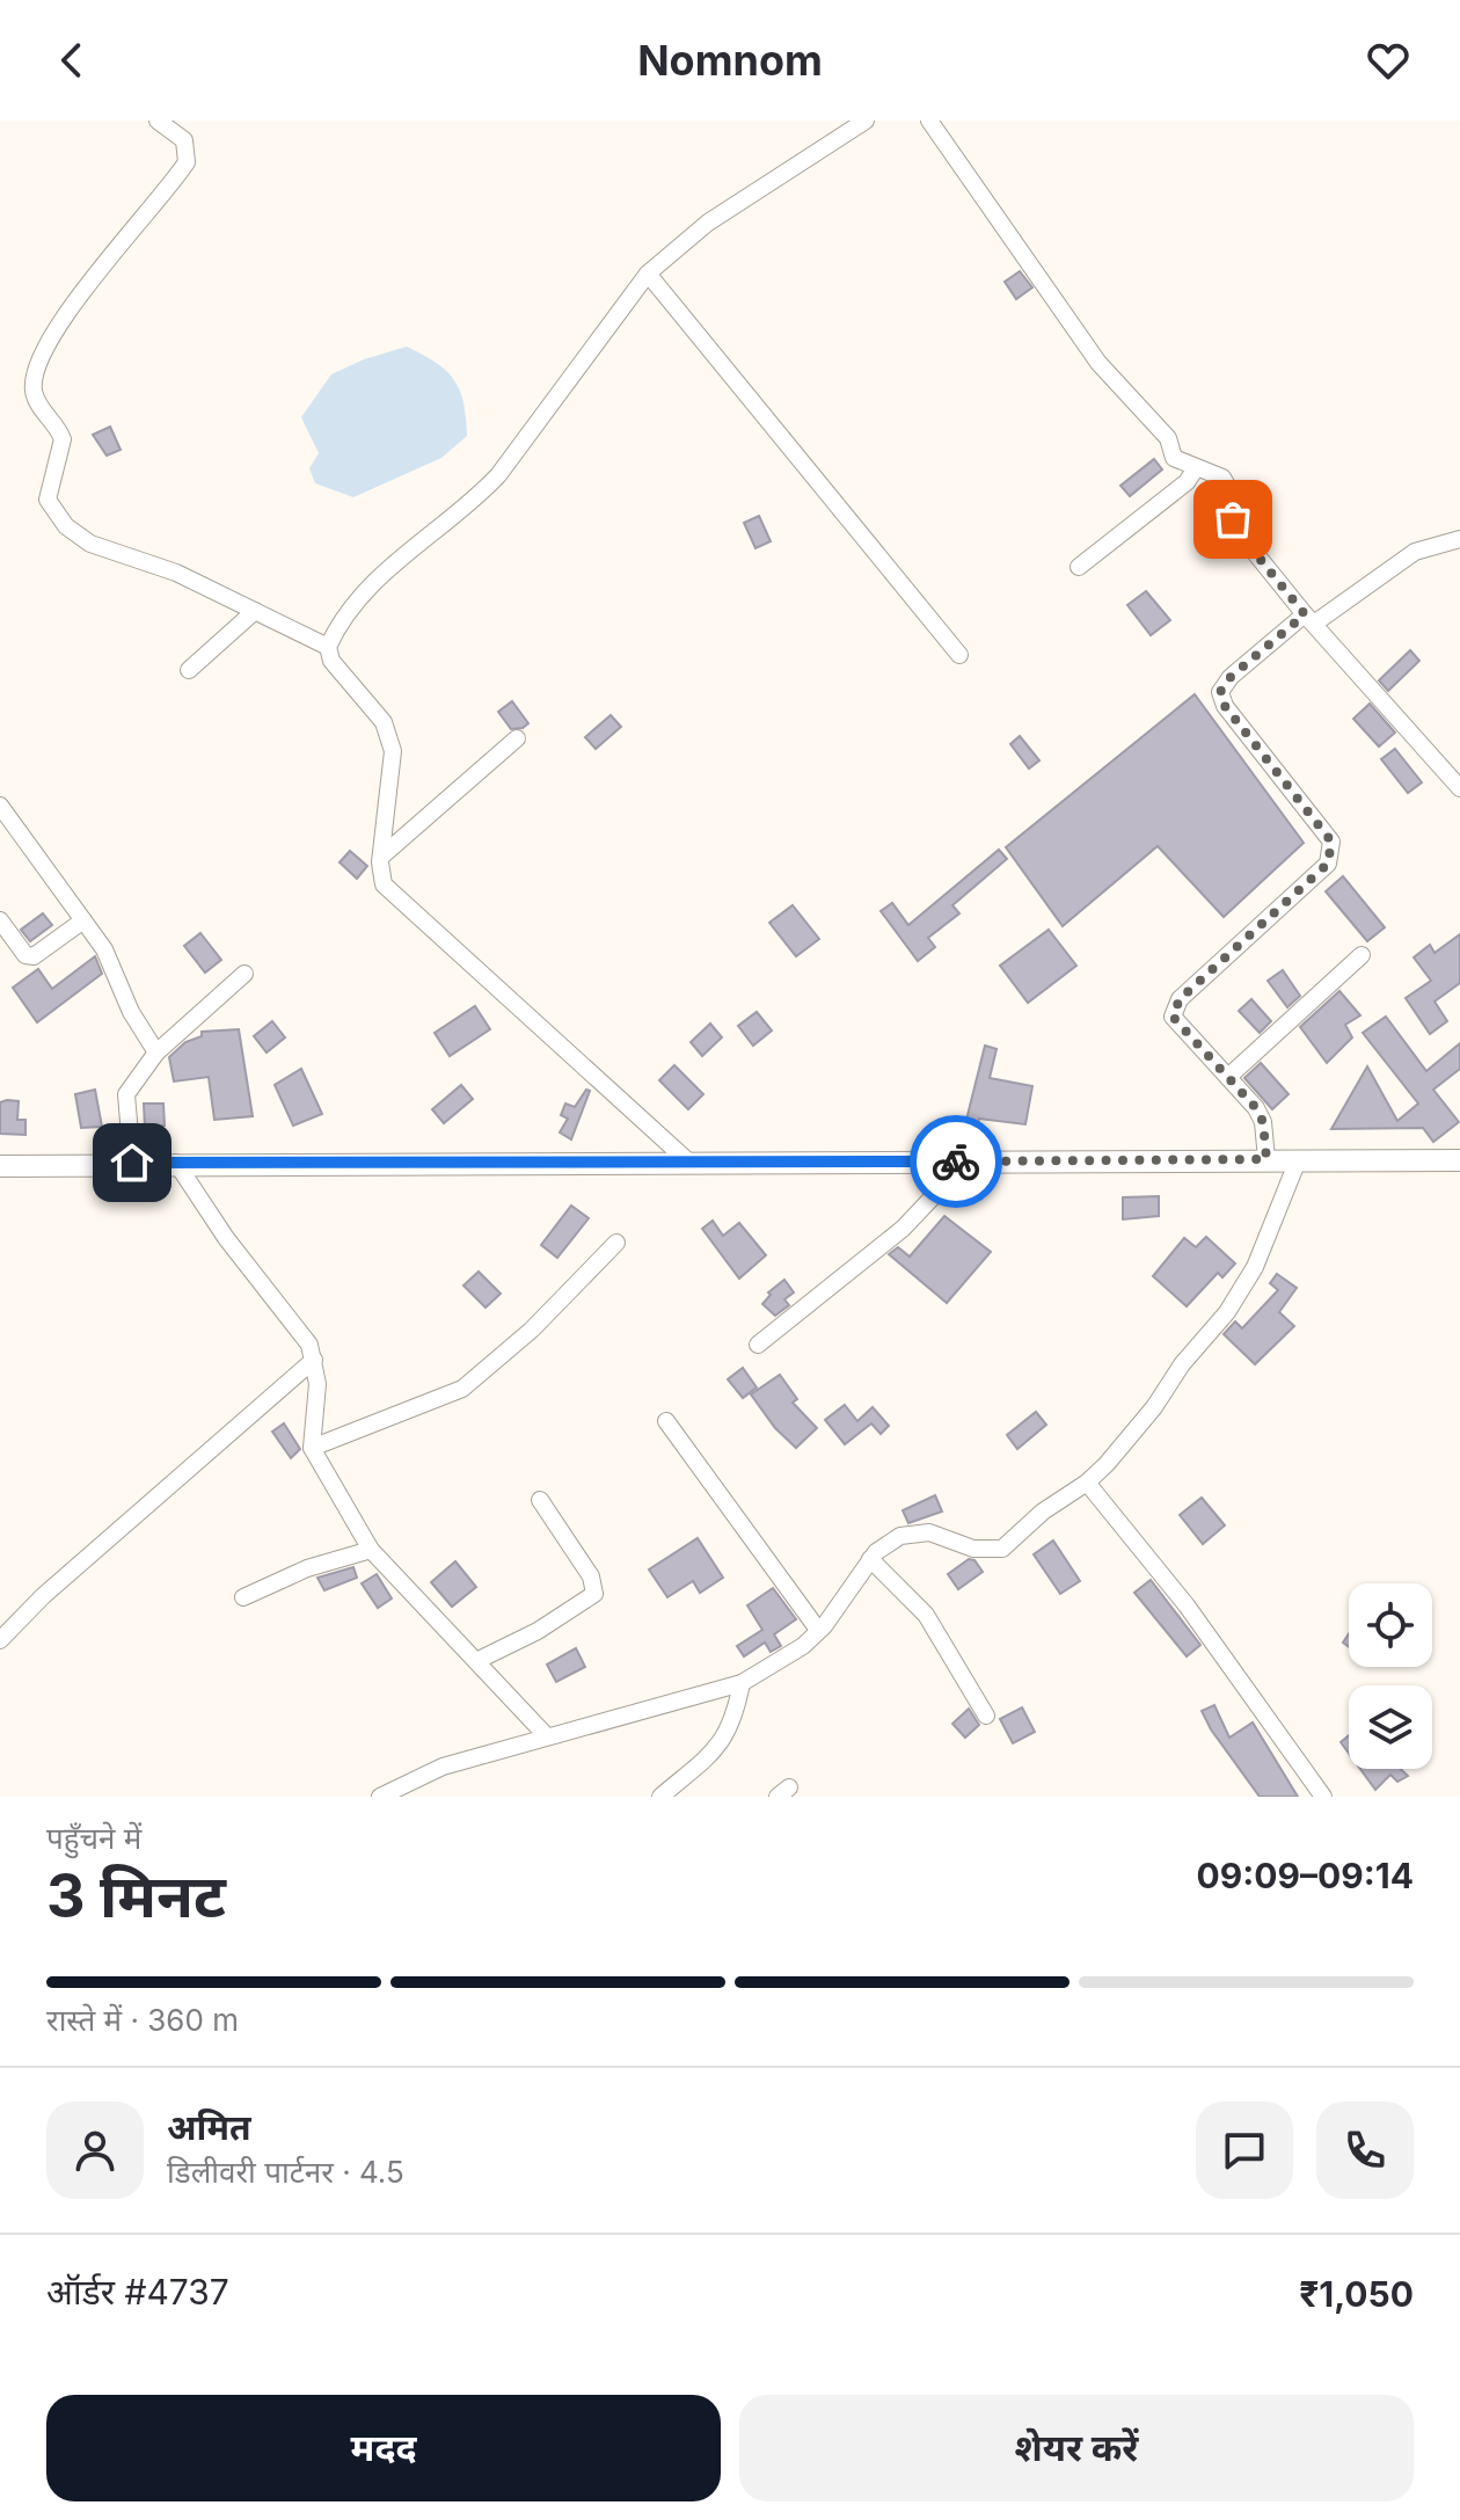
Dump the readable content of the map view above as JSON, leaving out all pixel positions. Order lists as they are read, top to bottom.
{
  "page": {
    "header": "Nomnom",
    "heading": ["3 मिनट", "पहुँचने में", "09:09–09:14"],
    "panel": [
      "अमित",
      "डिलीवरी पार्टनर · 4.5",
      "ऑर्डर #4737",
      "₹1,050"
    ],
    "bar": "रास्ते में · 360 m",
    "buttons": ["मदद", "शेयर करें"]
  }
}
